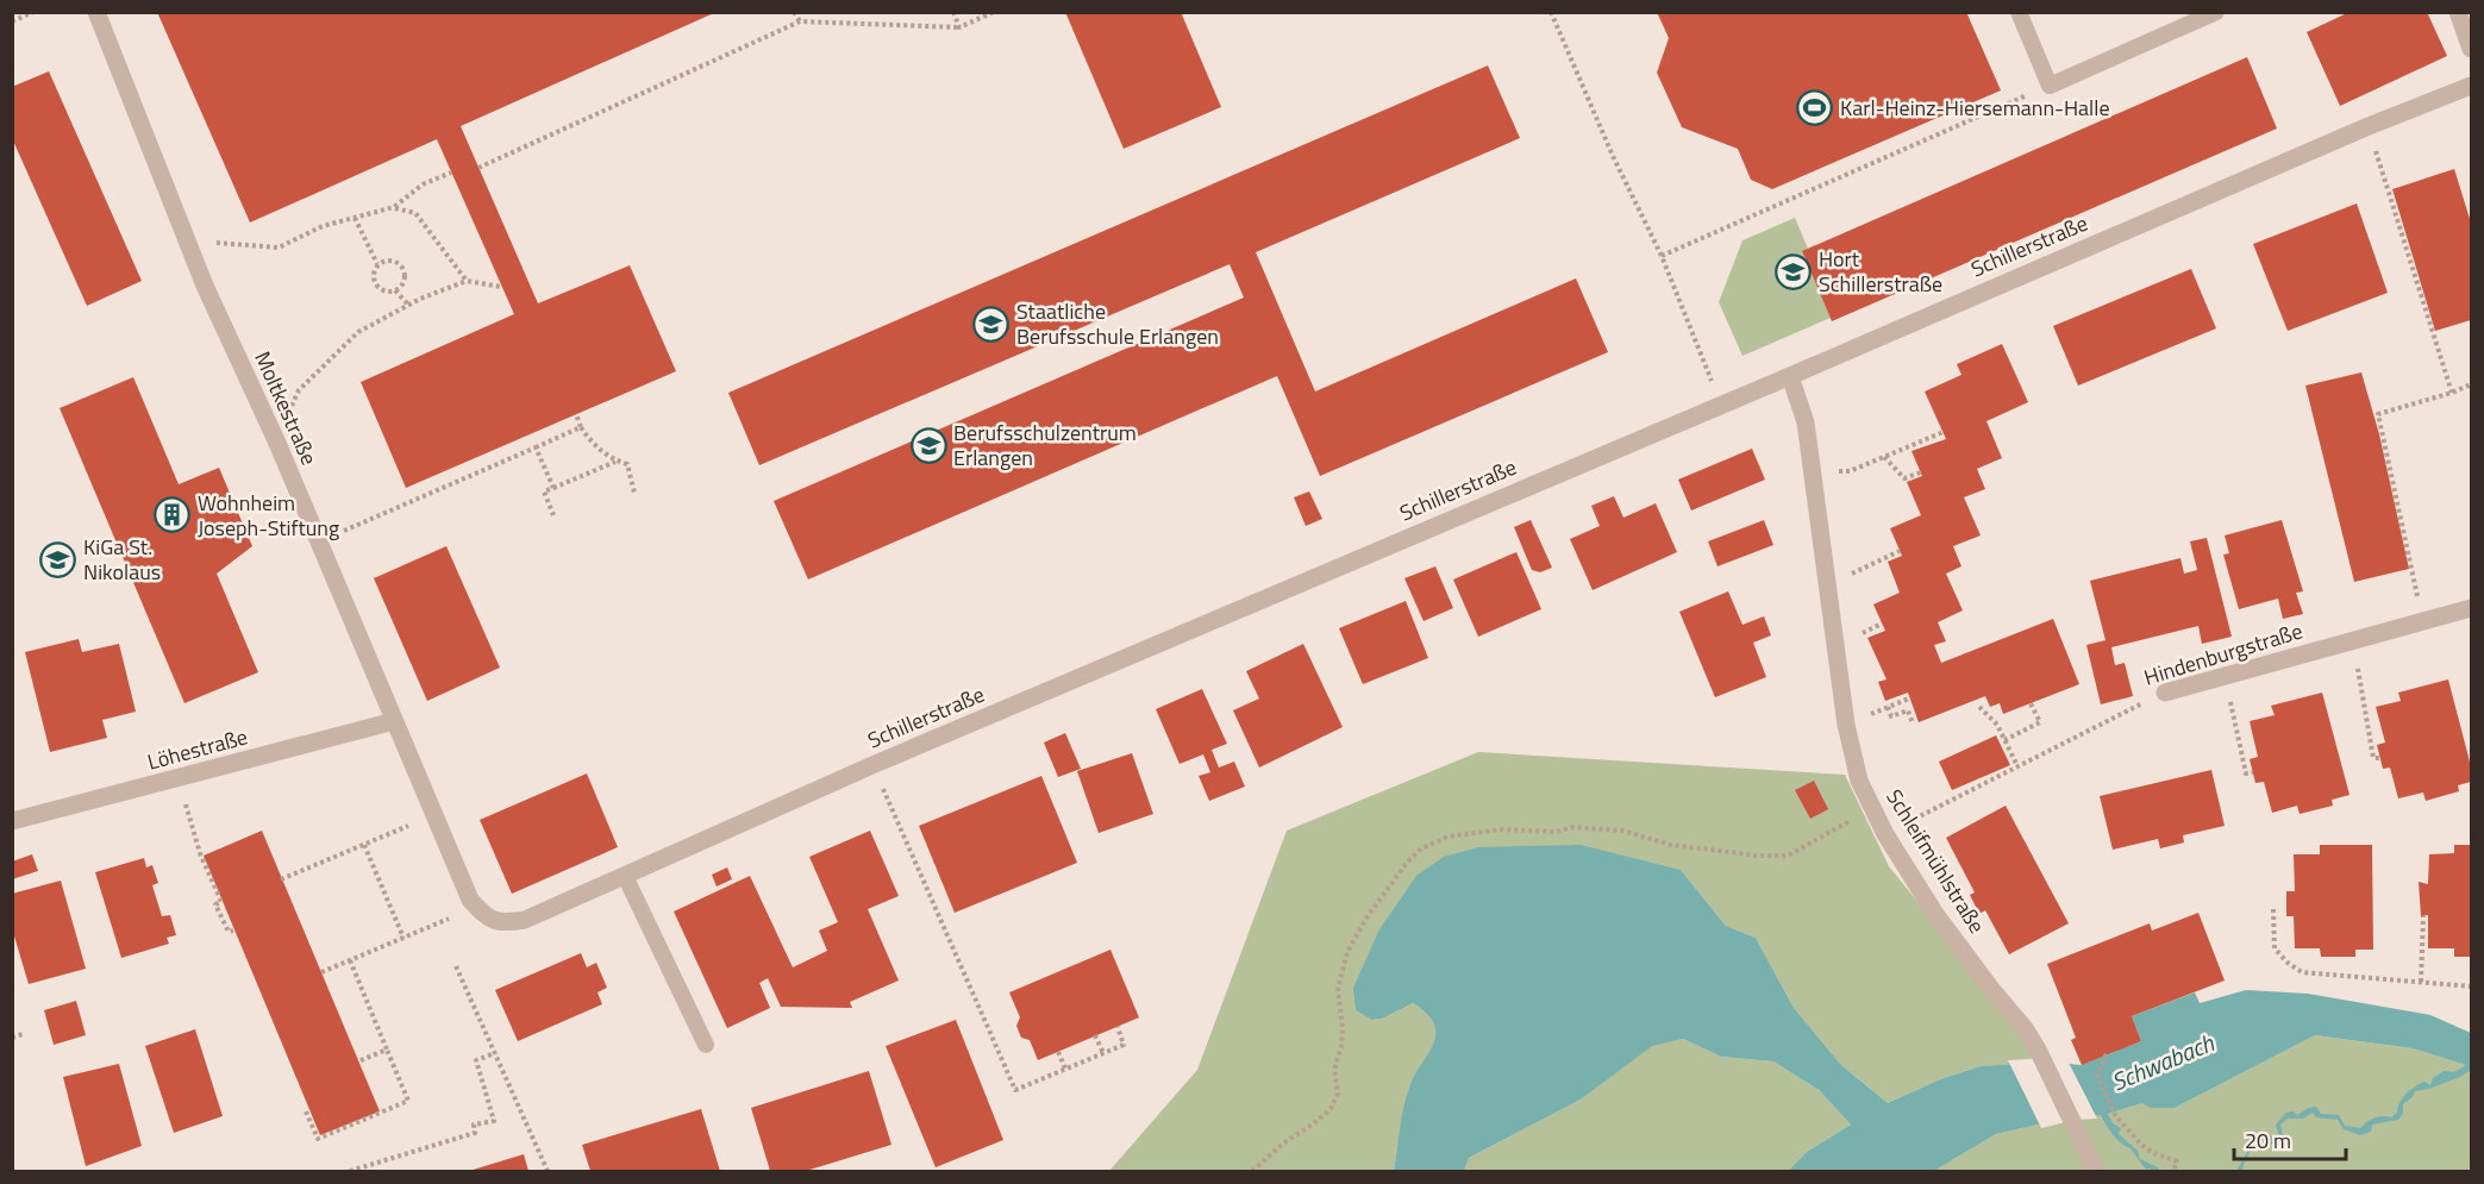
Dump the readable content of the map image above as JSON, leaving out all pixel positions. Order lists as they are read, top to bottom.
{
  "streets": {
    "street": [
      "Schillerstraße",
      "Moltkestraße",
      "Hindenburgstraße",
      "Löhestraße",
      "Schleifmühlstraße"
    ]
  },
  "crossings": [
    ["Schillerstraße", "Moltkestraße"],
    ["Schillerstraße", "Schleifmühlstraße"],
    ["Moltkestraße", "Löhestraße"],
    ["Hindenburgstraße", "Schleifmühlstraße"]
  ],
  "water": ["Schwabach"],
  "places": {
    "sports": ["Karl-Heinz-Hiersemann-Halle"],
    "school or university": [
      "Hort Schillerstraße",
      "Staatliche Berufsschule Erlangen",
      "Berufsschulzentrum Erlangen",
      "KiGa St. Nikolaus"
    ],
    "building": ["Wohnheim Joseph-Stiftung"]
  },
  "scale_bar": "20 m"
}
